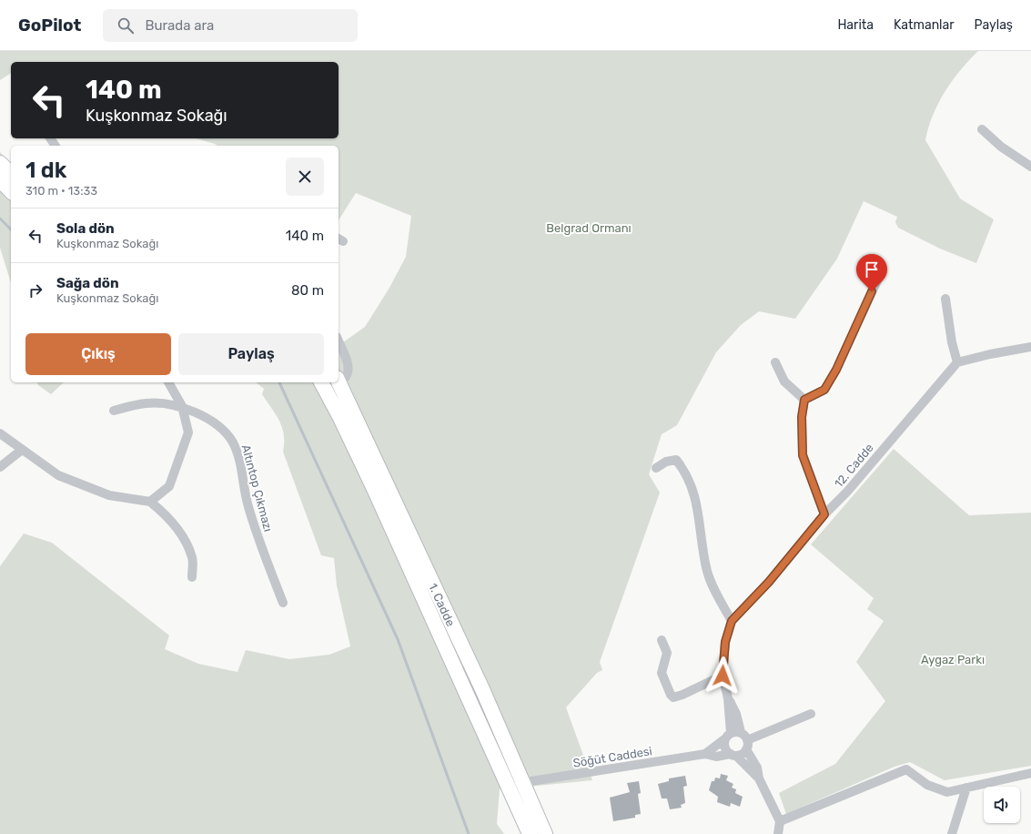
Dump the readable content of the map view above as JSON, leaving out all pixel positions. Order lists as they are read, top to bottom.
{
  "streets": {
    "main road": ["1. Cadde"],
    "street": ["12. Cadde", "Altıntop Çıkmazı", "Söğüt Caddesi"]
  },
  "crossings": [
    ["1. Cadde", "Söğüt Caddesi"]
  ],
  "parks": ["Belgrad Ormanı", "Aygaz Parkı"],
  "page": {
    "header": "GoPilot",
    "search": "Burada ara",
    "nav": ["Harita", "Katmanlar", "Paylaş"],
    "turn": ["140 m", "Kuşkonmaz Sokağı"],
    "heading": ["1 dk", "310 m · 13:33"],
    "list": [
      {
        "name": "Sola dön",
        "note": "Kuşkonmaz Sokağı",
        "value": "140 m"
      },
      {
        "name": "Sağa dön",
        "note": "Kuşkonmaz Sokağı",
        "value": "80 m"
      }
    ],
    "buttons": ["Çıkış", "Paylaş"]
  }
}
